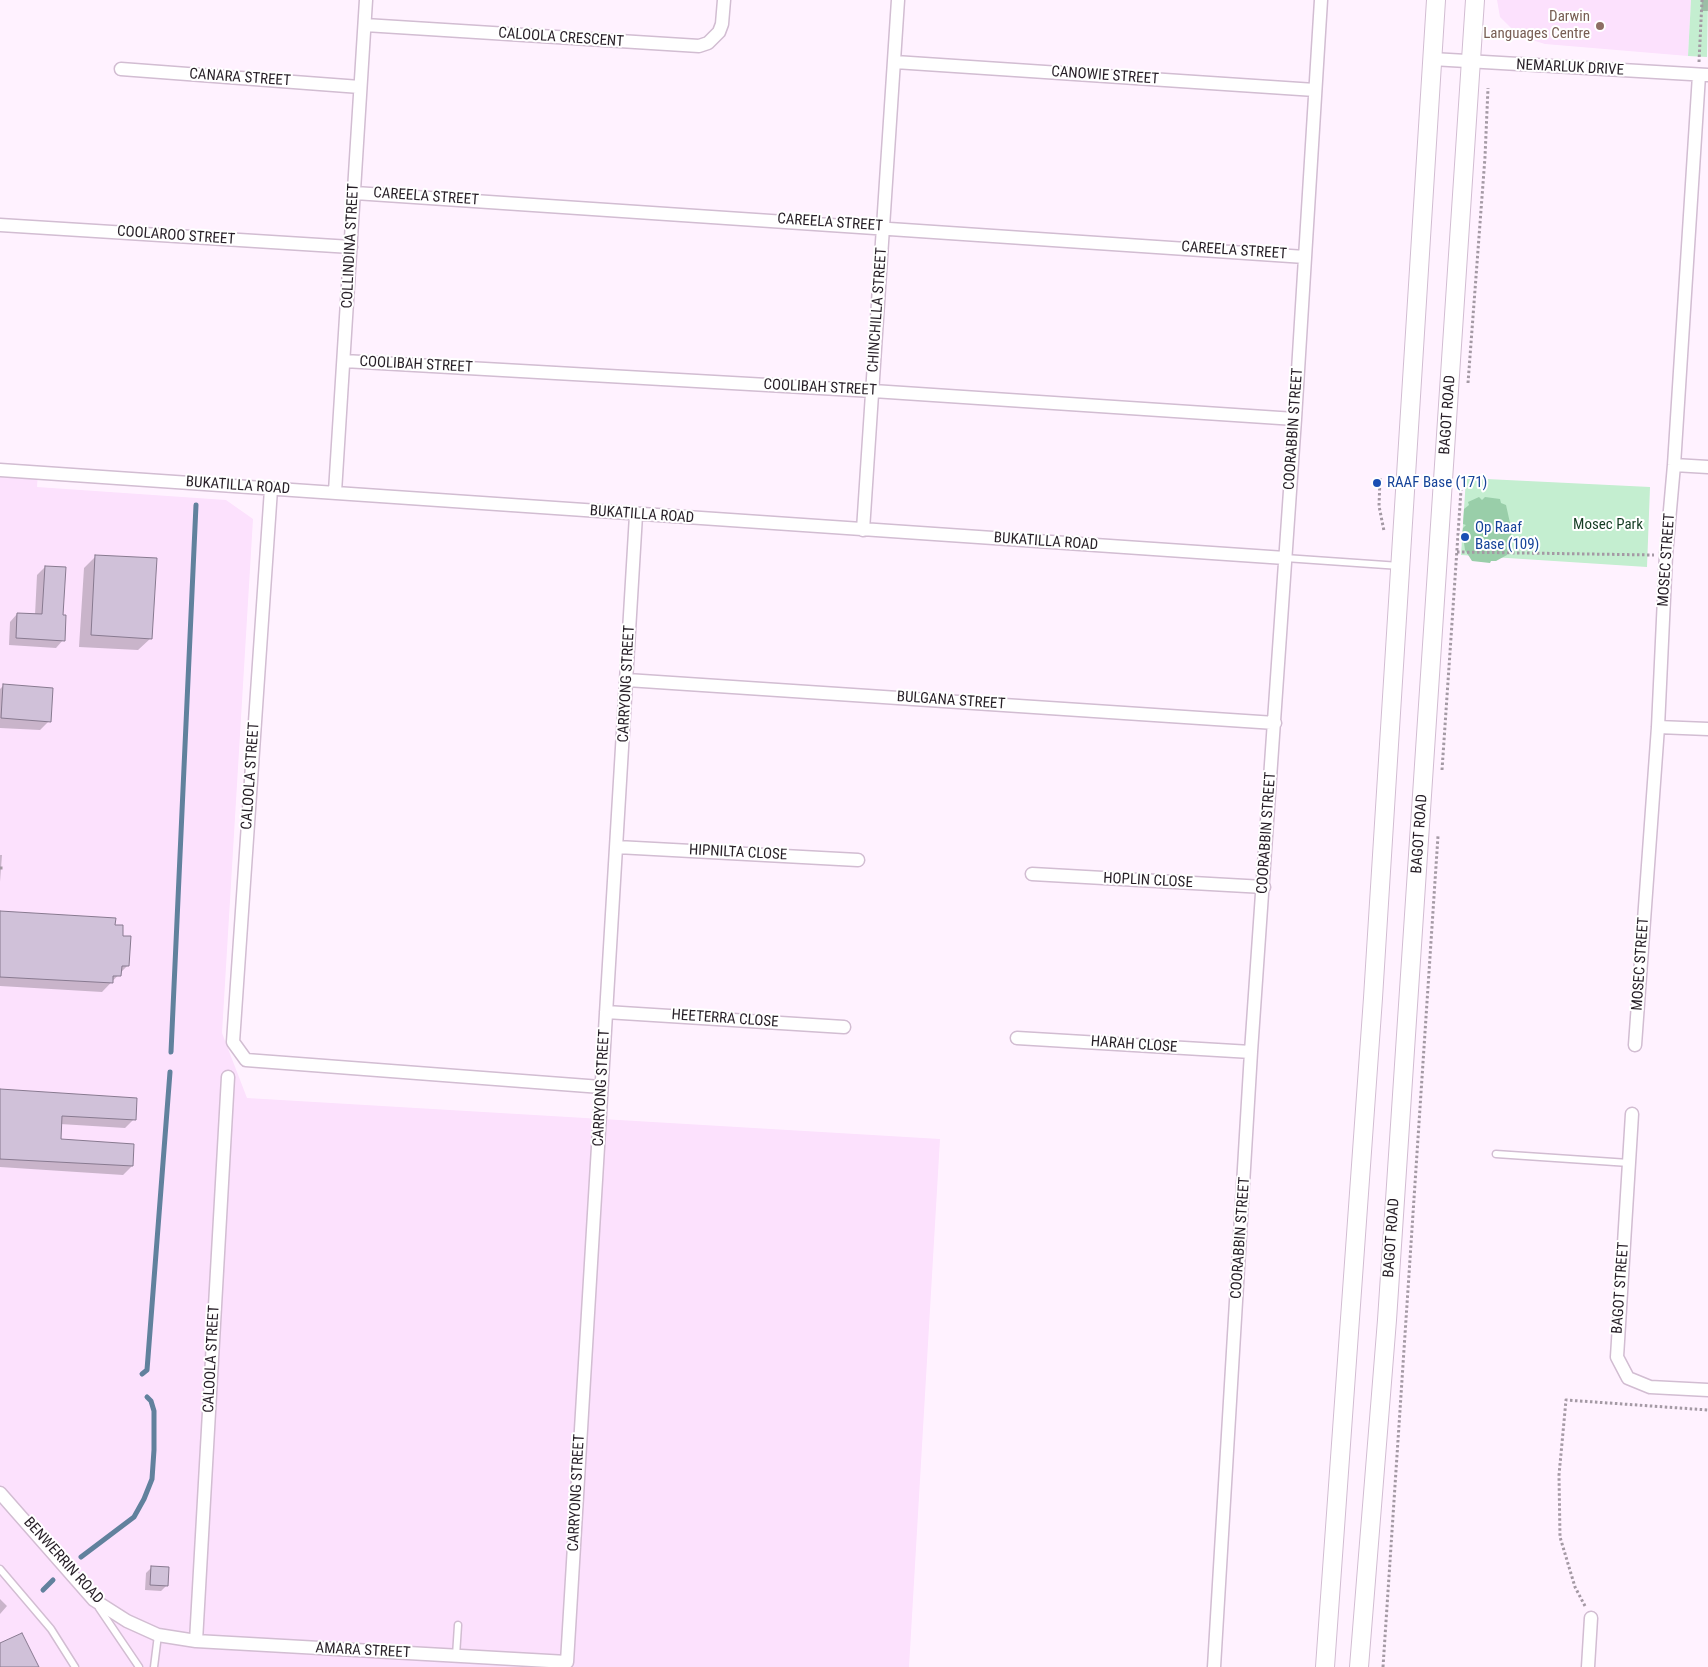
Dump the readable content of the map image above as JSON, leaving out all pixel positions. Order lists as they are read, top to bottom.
{
  "streets": {
    "main road": ["BAGOT ROAD"],
    "street": [
      "CALOOLA CRESCENT",
      "NEMARLUK DRIVE",
      "CANOWIE STREET",
      "CANARA STREET",
      "CAREELA STREET",
      "COOLAROO STREET",
      "COLLINDINA STREET",
      "CHINCHILLA STREET",
      "COOLIBAH STREET",
      "COORABBIN STREET",
      "BUKATILLA ROAD",
      "MOSEC STREET",
      "CARRYONG STREET",
      "BULGANA STREET",
      "CALOOLA STREET",
      "HIPNILTA CLOSE",
      "HOPLIN CLOSE",
      "HEETERRA CLOSE",
      "HARAH CLOSE",
      "BAGOT STREET",
      "BENWERRIN ROAD",
      "AMARA STREET"
    ]
  },
  "crossings": [
    ["CALOOLA CRESCENT", "COLLINDINA STREET"],
    ["NEMARLUK DRIVE", "BAGOT ROAD"],
    ["NEMARLUK DRIVE", "MOSEC STREET"],
    ["CANOWIE STREET", "CHINCHILLA STREET"],
    ["CANOWIE STREET", "COORABBIN STREET"],
    ["CANARA STREET", "COLLINDINA STREET"],
    ["CAREELA STREET", "COLLINDINA STREET"],
    ["CAREELA STREET", "CHINCHILLA STREET"],
    ["CAREELA STREET", "COORABBIN STREET"],
    ["COOLAROO STREET", "COLLINDINA STREET"],
    ["COLLINDINA STREET", "COOLIBAH STREET"],
    ["COLLINDINA STREET", "BUKATILLA ROAD"],
    ["CHINCHILLA STREET", "COOLIBAH STREET"],
    ["CHINCHILLA STREET", "BUKATILLA ROAD"],
    ["COOLIBAH STREET", "COORABBIN STREET"],
    ["COORABBIN STREET", "BUKATILLA ROAD"],
    ["COORABBIN STREET", "BULGANA STREET"],
    ["COORABBIN STREET", "HOPLIN CLOSE"],
    ["COORABBIN STREET", "HARAH CLOSE"],
    ["BUKATILLA ROAD", "CARRYONG STREET"],
    ["BUKATILLA ROAD", "CALOOLA STREET"],
    ["CARRYONG STREET", "BULGANA STREET"],
    ["CARRYONG STREET", "CALOOLA STREET"],
    ["CARRYONG STREET", "HIPNILTA CLOSE"],
    ["CARRYONG STREET", "HEETERRA CLOSE"],
    ["CARRYONG STREET", "AMARA STREET"],
    ["CALOOLA STREET", "AMARA STREET"],
    ["BENWERRIN ROAD", "AMARA STREET"]
  ],
  "parks": ["Mosec Park"],
  "places": ["Darwin Languages Centre", "RAAF Base (171)", "Op Raaf Base (109)"]
}
